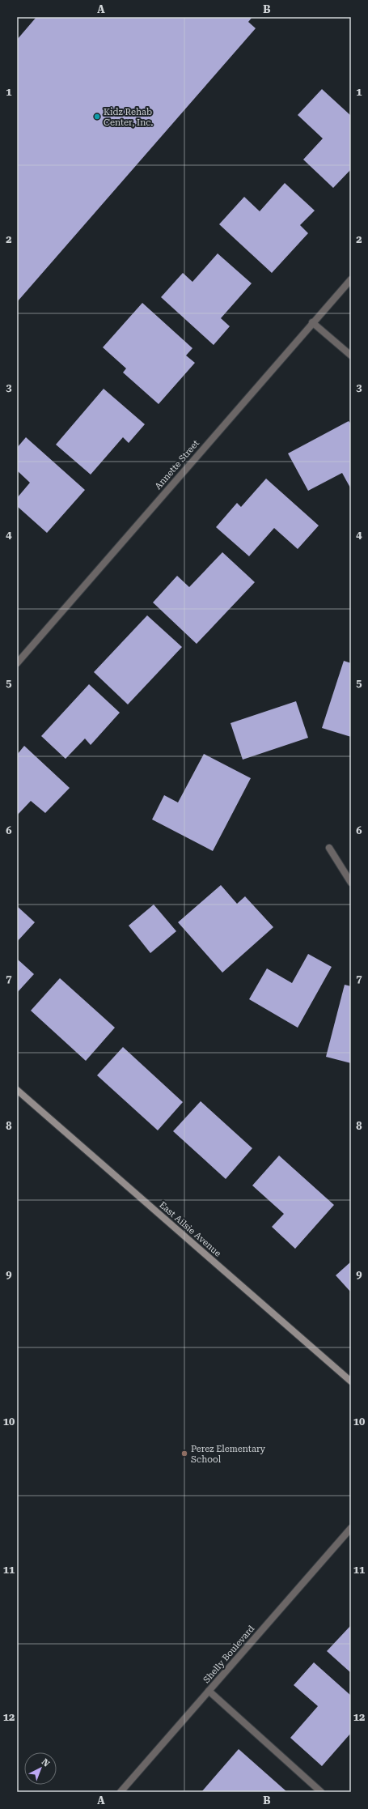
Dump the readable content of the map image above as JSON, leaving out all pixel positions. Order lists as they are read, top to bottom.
{
  "streets": {
    "street": ["Annette Street", "East Ailsie Avenue", "Shelly Boulevard"]
  },
  "places": ["Kidz Rehab Center, Inc.", "Perez Elementary School"],
  "north": "top right",
  "grid": {
    "columns": ["A", "B"],
    "rows": [
      "1",
      "2",
      "3",
      "4",
      "5",
      "6",
      "7",
      "8",
      "9",
      "10",
      "11",
      "12"
    ]
  }
}
